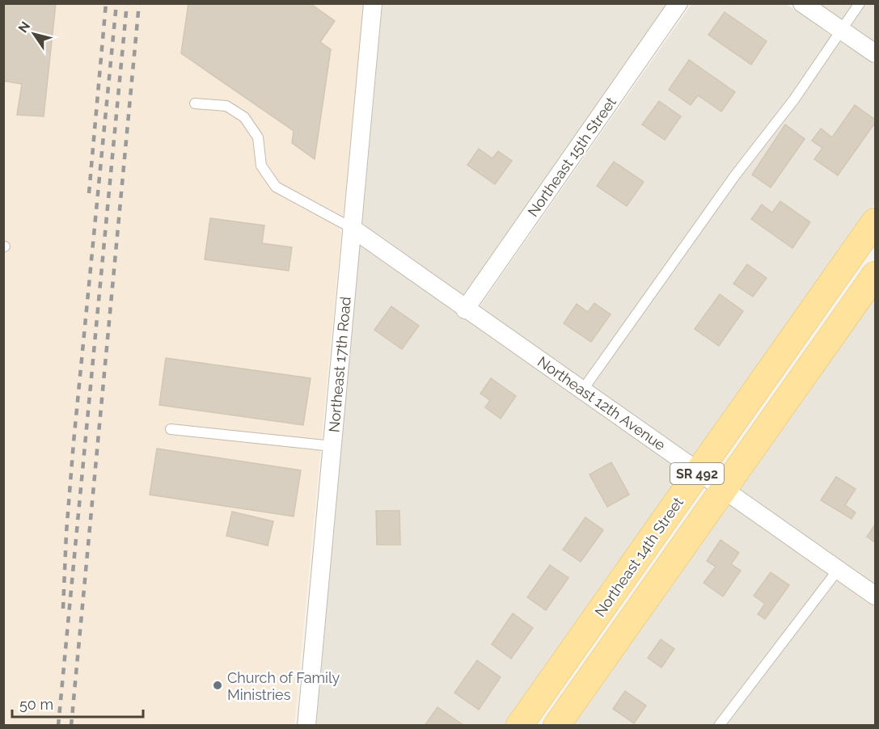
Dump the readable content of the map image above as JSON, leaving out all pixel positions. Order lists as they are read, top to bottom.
{
  "streets": {
    "main road": ["SR 492", "Northeast 14th Street"],
    "street": ["Northeast 15th Street", "Northeast 17th Road", "Northeast 12th Avenue"]
  },
  "crossings": [
    ["Northeast 15th Street", "Northeast 12th Avenue"],
    ["Northeast 17th Road", "Northeast 12th Avenue"],
    ["Northeast 12th Avenue", "Northeast 14th Street"]
  ],
  "places": ["Church of Family Ministries"],
  "scale_bar": "50 m",
  "north": "top left"
}
